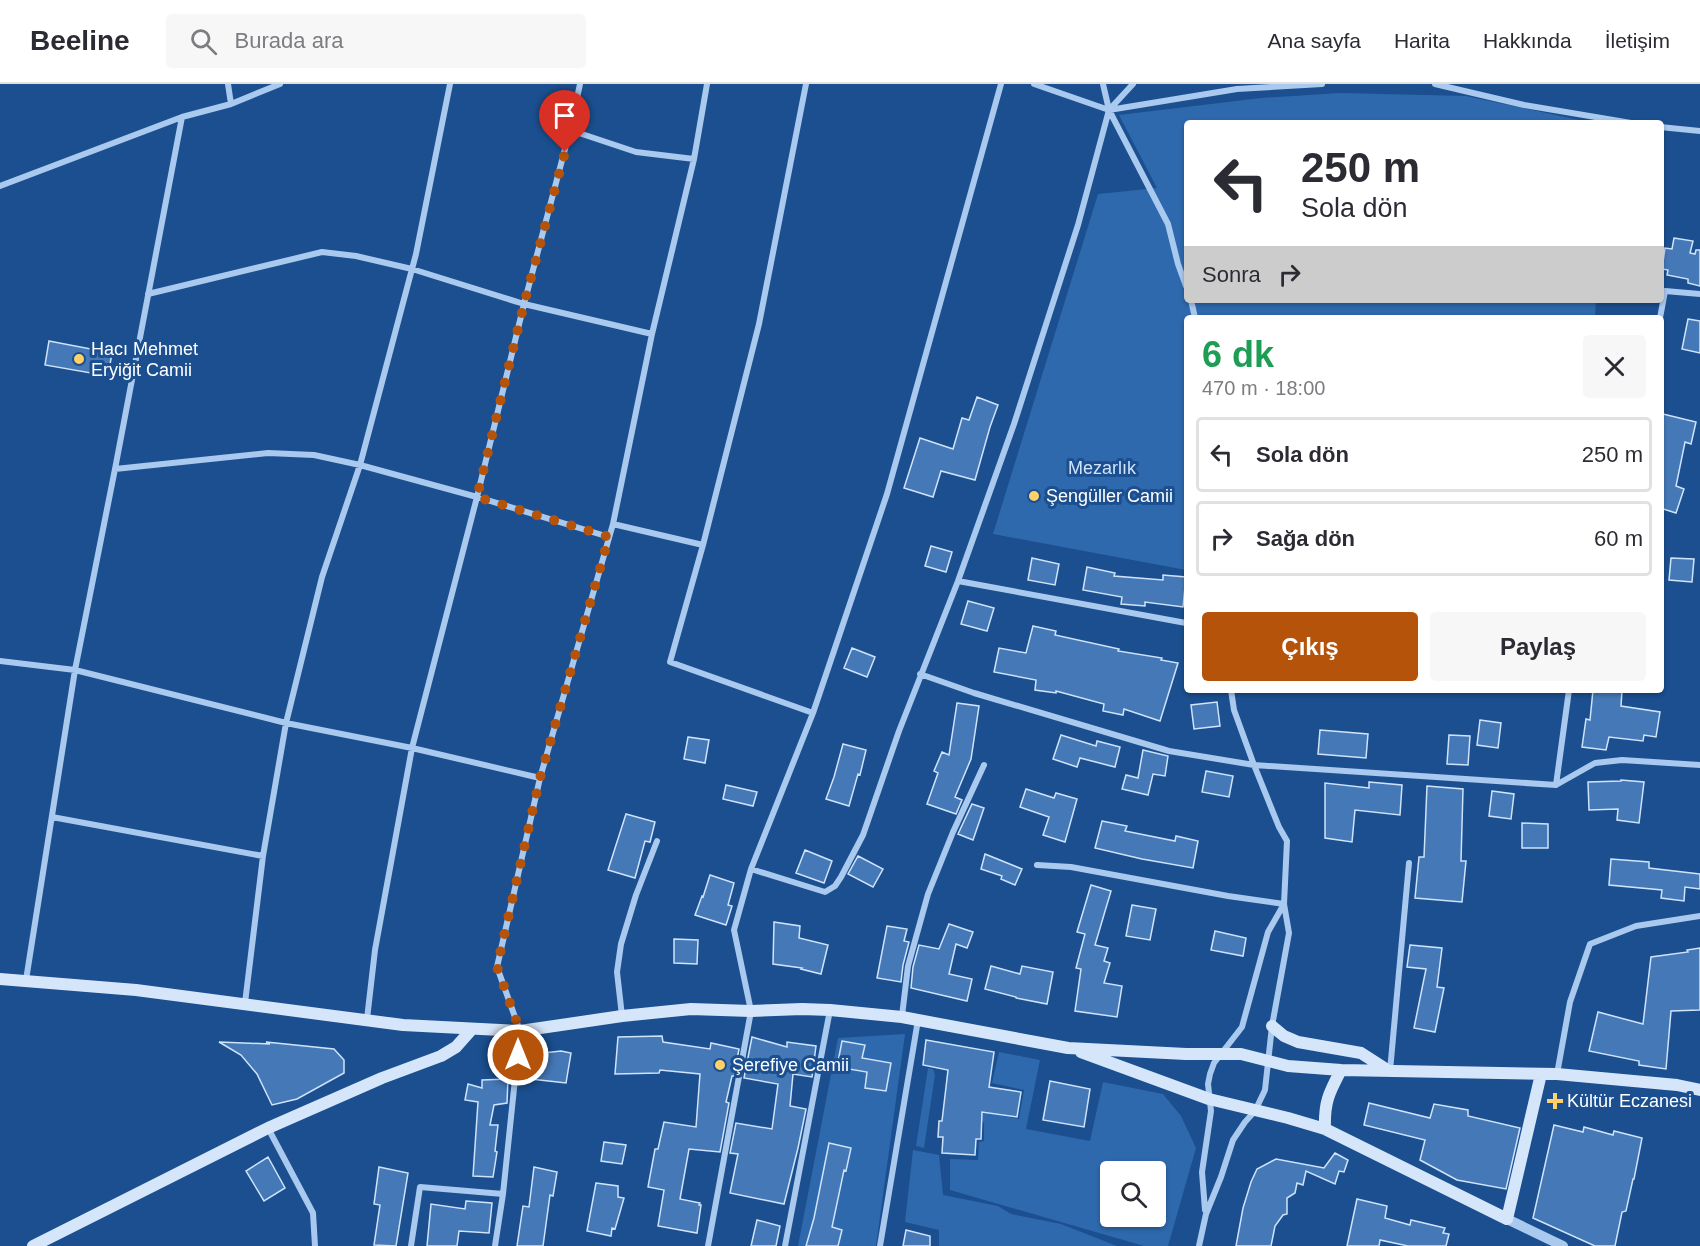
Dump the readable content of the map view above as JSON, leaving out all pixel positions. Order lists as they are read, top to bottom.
{
  "parks": ["Mezarlık"],
  "places": {
    "other": ["Hacı Mehmet Eryiğit Camii", "Şengüller Camii", "Şerefiye Camii"],
    "health": ["Kültür Eczanesi"]
  },
  "page": {
    "header": "Beeline",
    "search": "Burada ara",
    "nav": [
      "Ana sayfa",
      "Harita",
      "Hakkında",
      "İletişim"
    ],
    "turn": ["250 m", "Sola dön"],
    "then": "Sonra",
    "heading": ["6 dk", "470 m · 18:00"],
    "list": [
      {
        "name": "Sola dön",
        "value": "250 m"
      },
      {
        "name": "Sağa dön",
        "value": "60 m"
      }
    ],
    "buttons": ["Çıkış", "Paylaş"]
  }
}
